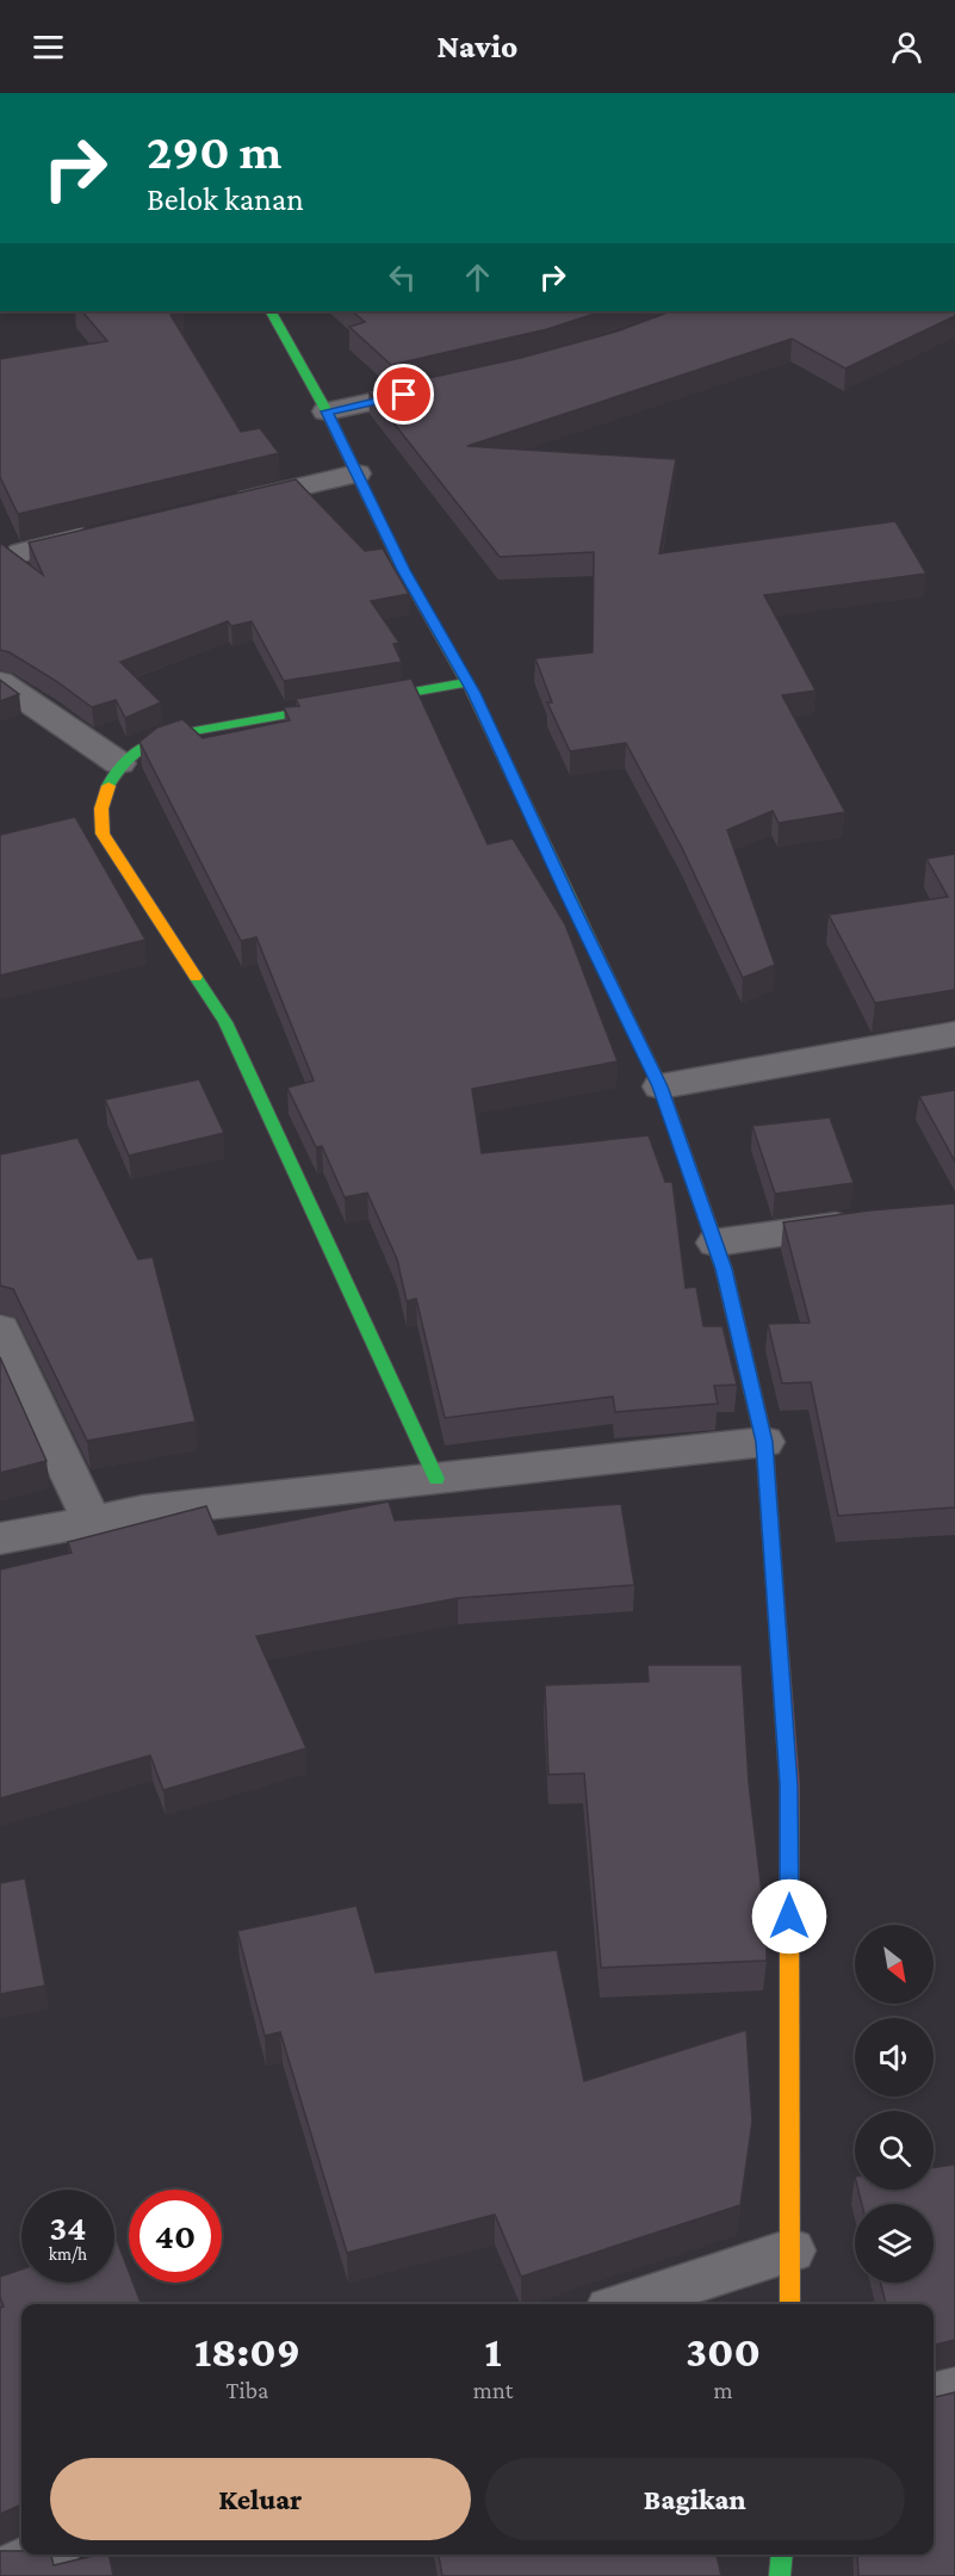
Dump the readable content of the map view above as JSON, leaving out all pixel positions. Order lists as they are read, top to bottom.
{
  "north": "bottom right",
  "page": {
    "header": "Navio",
    "turn": ["290 m", "Belok kanan"],
    "speed": "34 km/h",
    "limit": "40",
    "eta": [
      "18:09",
      "Tiba",
      "1",
      "mnt",
      "300",
      "m"
    ],
    "buttons": ["Keluar", "Bagikan"]
  }
}
